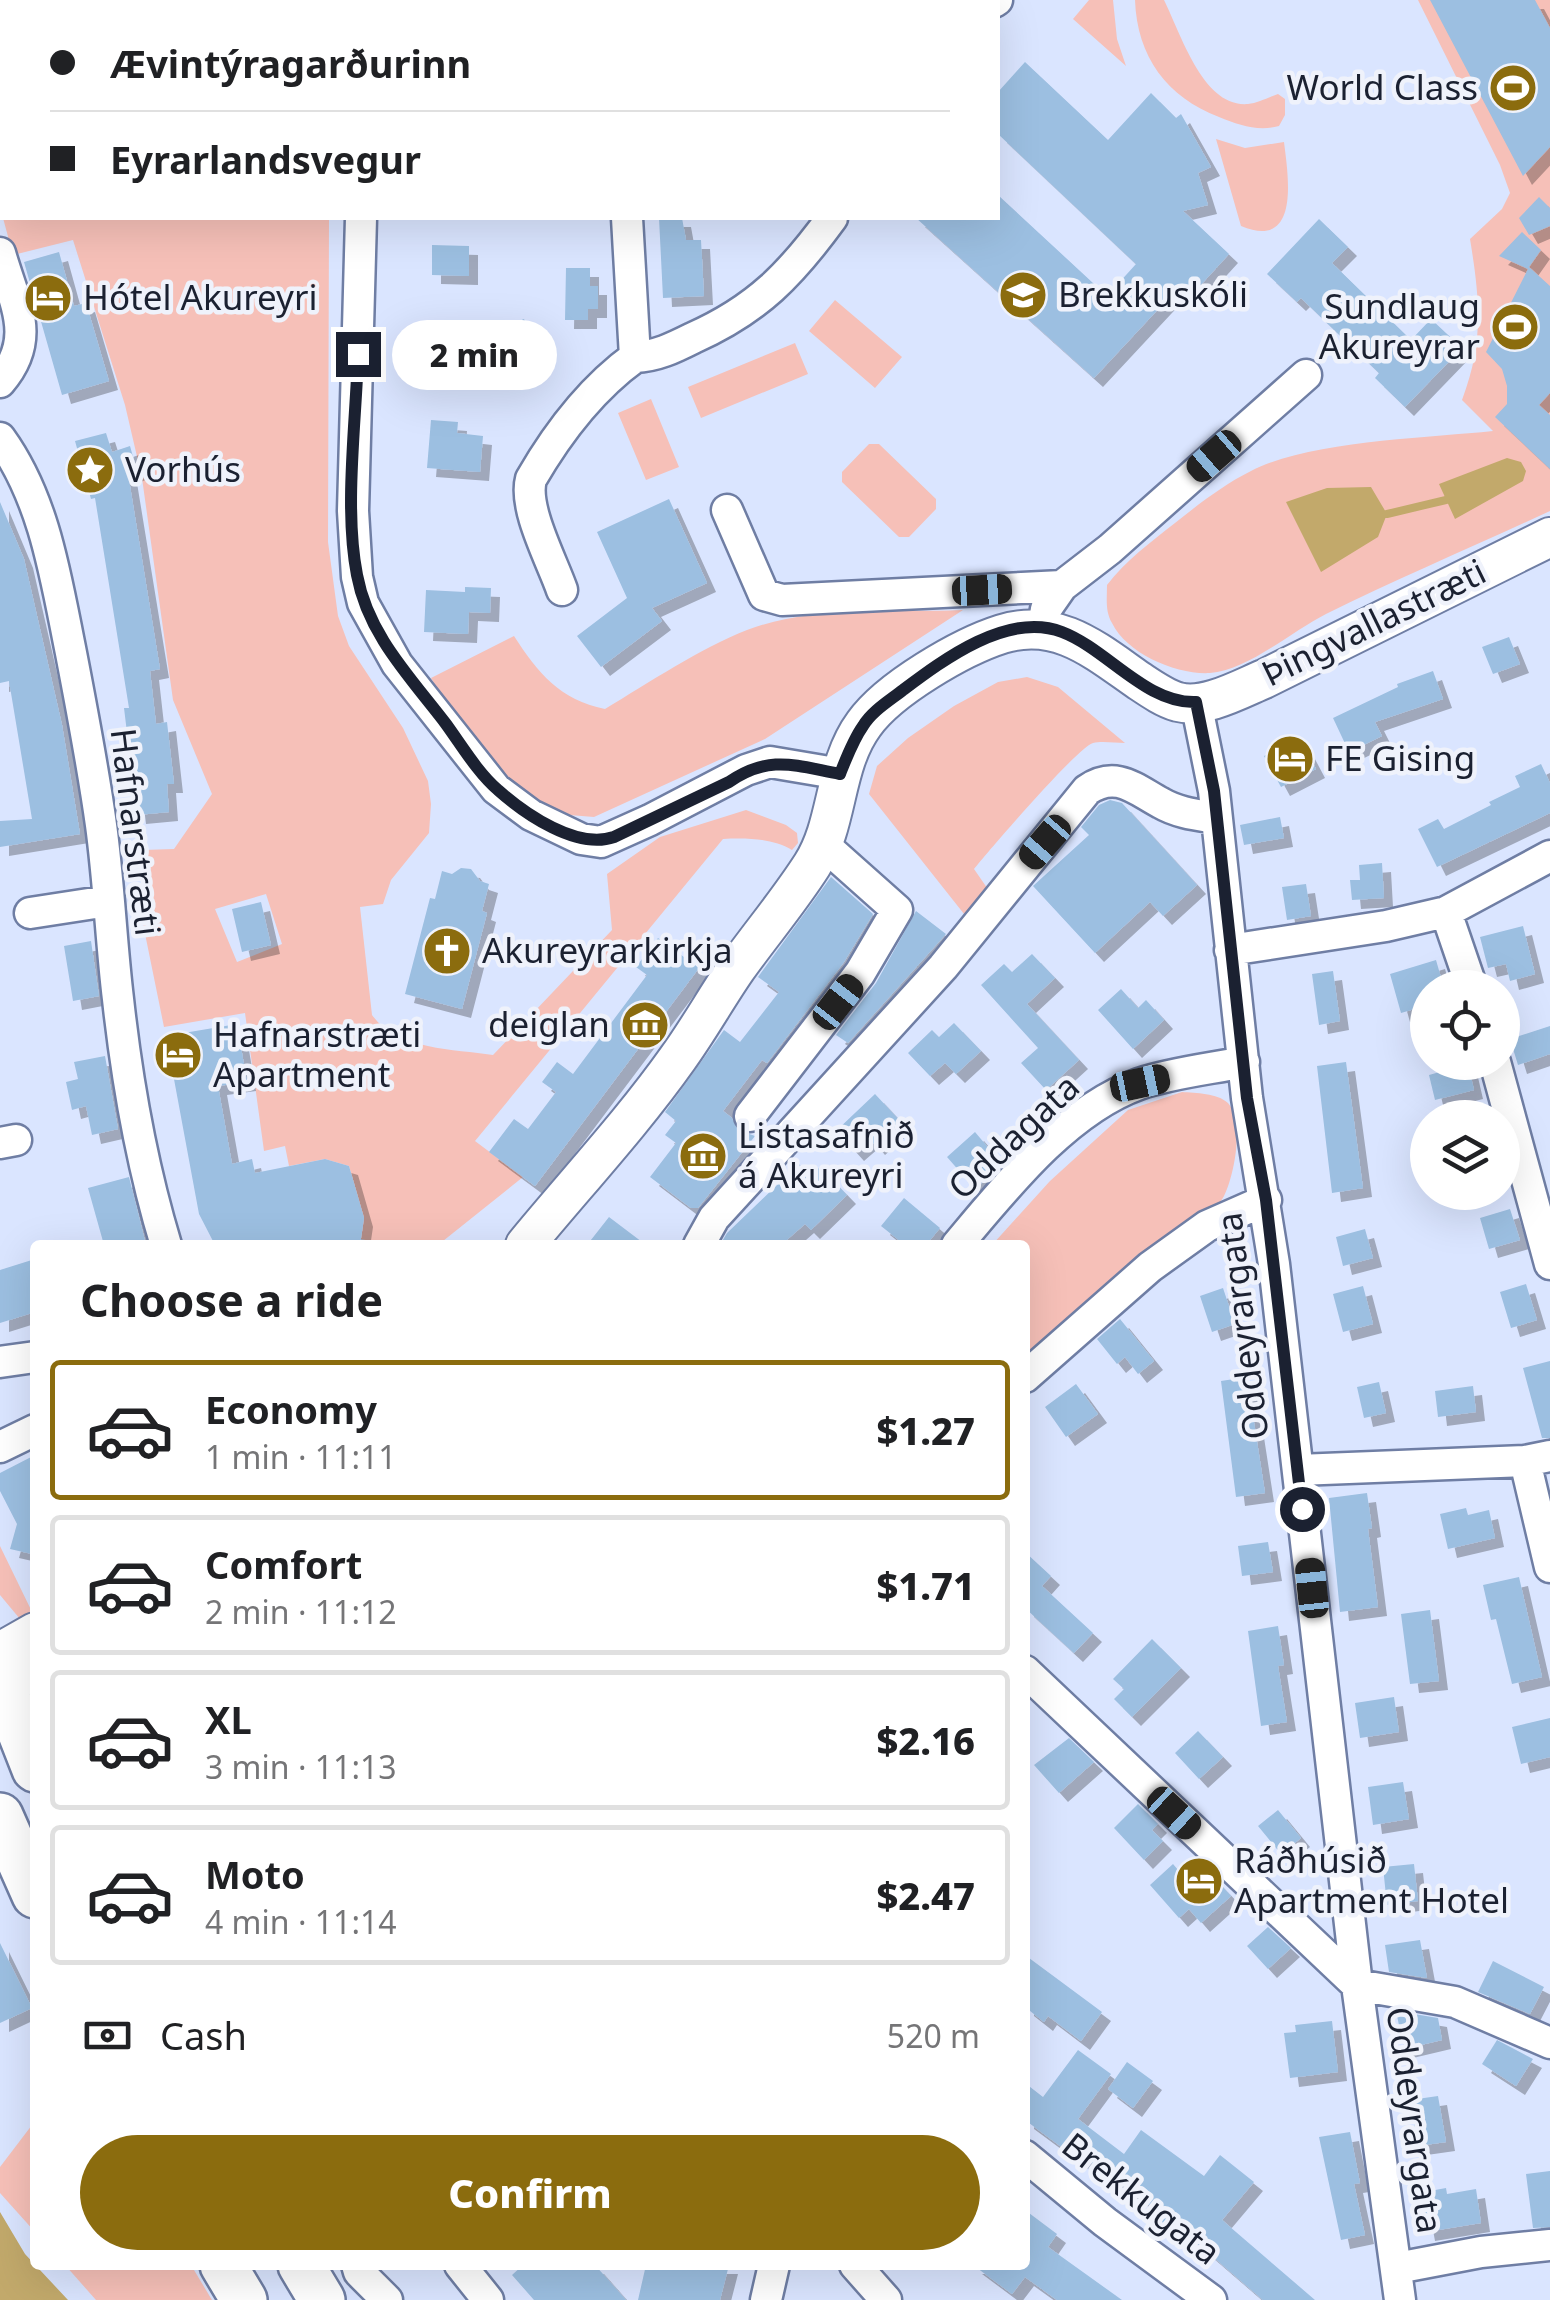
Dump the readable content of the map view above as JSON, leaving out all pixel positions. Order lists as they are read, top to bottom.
{
  "streets": {
    "main road": ["Þingvallastræti"],
    "street": [
      "Hafnarstræti",
      "Oddagata",
      "Oddeyrargata",
      "Brekkugata"
    ]
  },
  "crossings": [
    ["Þingvallastræti", "Oddeyrargata"],
    ["Oddagata", "Oddeyrargata"]
  ],
  "places": {
    "sports": ["World Class", "Sundlaug Akureyrar"],
    "school or university": ["Brekkuskóli"],
    "hotel": [
      "Hótel Akureyri",
      "FE Gising",
      "Hafnarstræti Apartment",
      "Ráðhúsið Apartment Hotel"
    ],
    "place": ["Vorhús"],
    "church": ["Akureyrarkirkja"],
    "museum": ["deiglan", "Listasafnið á Akureyri"]
  },
  "page": {
    "banner": ["Ævintýragarðurinn", "Eyrarlandsvegur"],
    "bubble": "2 min",
    "heading": "Choose a ride",
    "list": [
      {
        "name": "Economy",
        "note": "1 min · 11:11",
        "value": "$1.27"
      },
      {
        "name": "Comfort",
        "note": "2 min · 11:12",
        "value": "$1.71"
      },
      {
        "name": "XL",
        "note": "3 min · 11:13",
        "value": "$2.16"
      },
      {
        "name": "Moto",
        "note": "4 min · 11:14",
        "value": "$2.47"
      }
    ],
    "pay": ["Cash", "520 m"],
    "buttons": "Confirm"
  }
}
